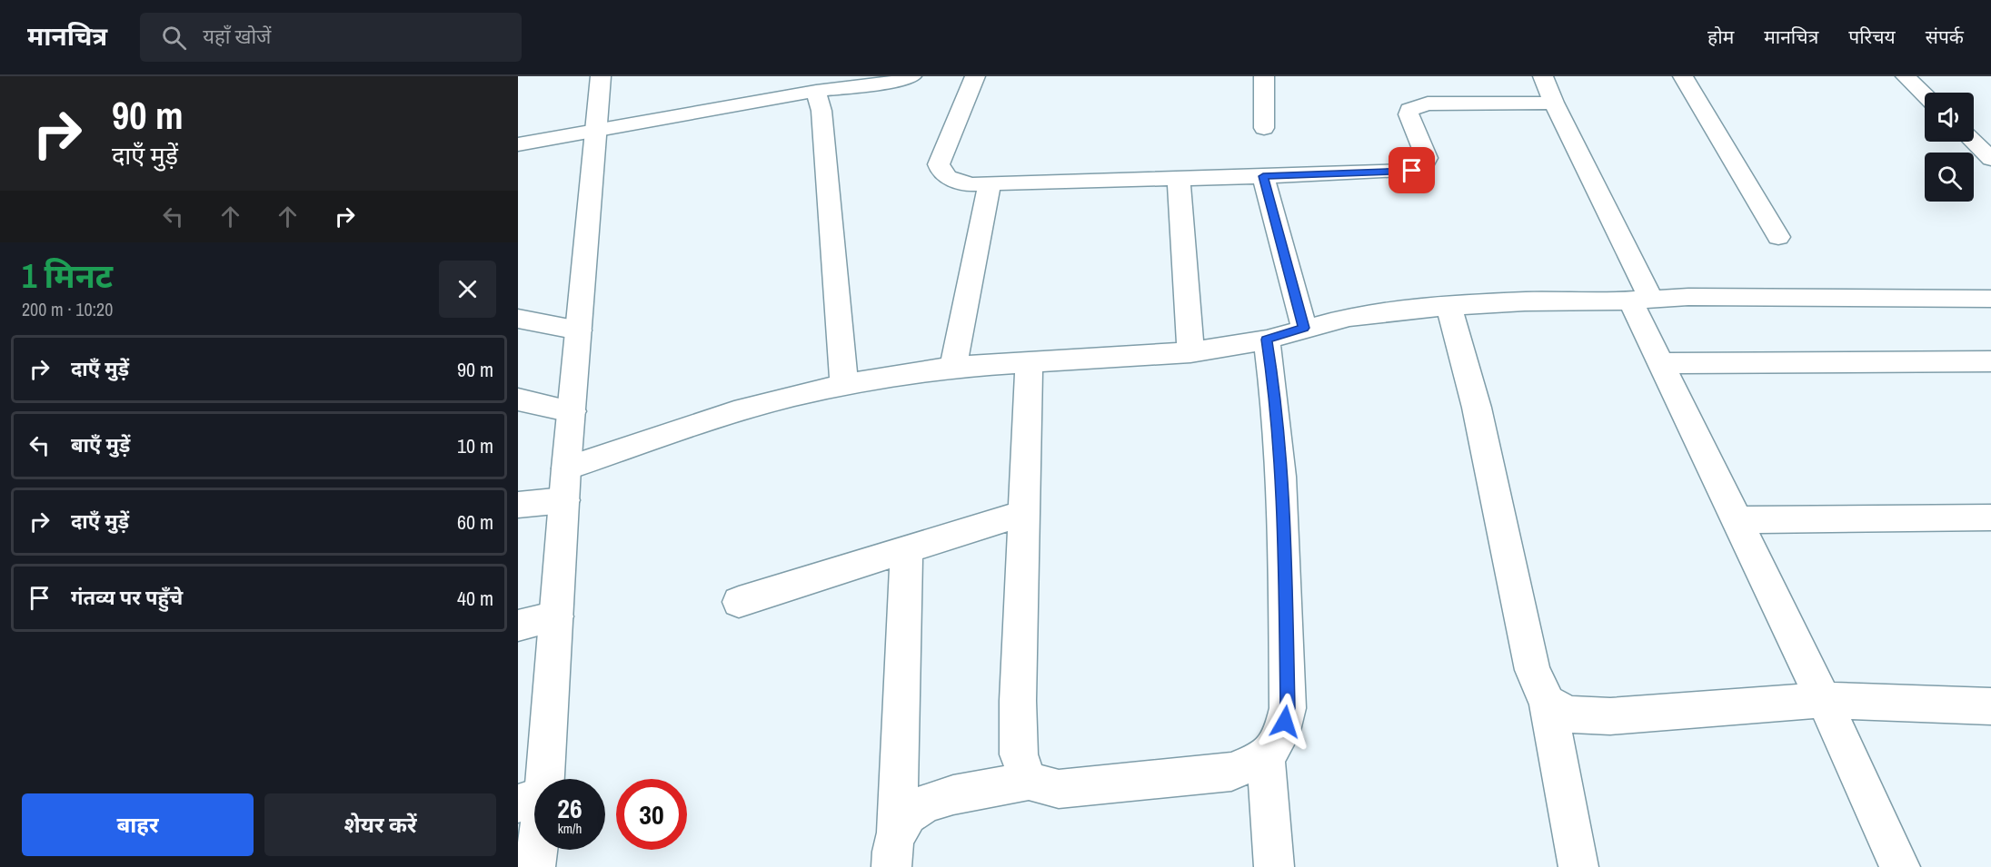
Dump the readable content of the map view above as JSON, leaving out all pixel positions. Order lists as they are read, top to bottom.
{
  "page": {
    "header": "मानचित्र",
    "search": "यहाँ खोजें",
    "nav": [
      "होम",
      "मानचित्र",
      "परिचय",
      "संपर्क"
    ],
    "turn": ["90 m", "दाएँ मुड़ें"],
    "heading": ["1 मिनट", "200 m · 10:20"],
    "list": [
      {
        "name": "दाएँ मुड़ें",
        "value": "90 m"
      },
      {
        "name": "बाएँ मुड़ें",
        "value": "10 m"
      },
      {
        "name": "दाएँ मुड़ें",
        "value": "60 m"
      },
      {
        "name": "गंतव्य पर पहुँचे",
        "value": "40 m"
      }
    ],
    "speed": "26 km/h",
    "limit": "30",
    "buttons": ["बाहर", "शेयर करें"]
  }
}
